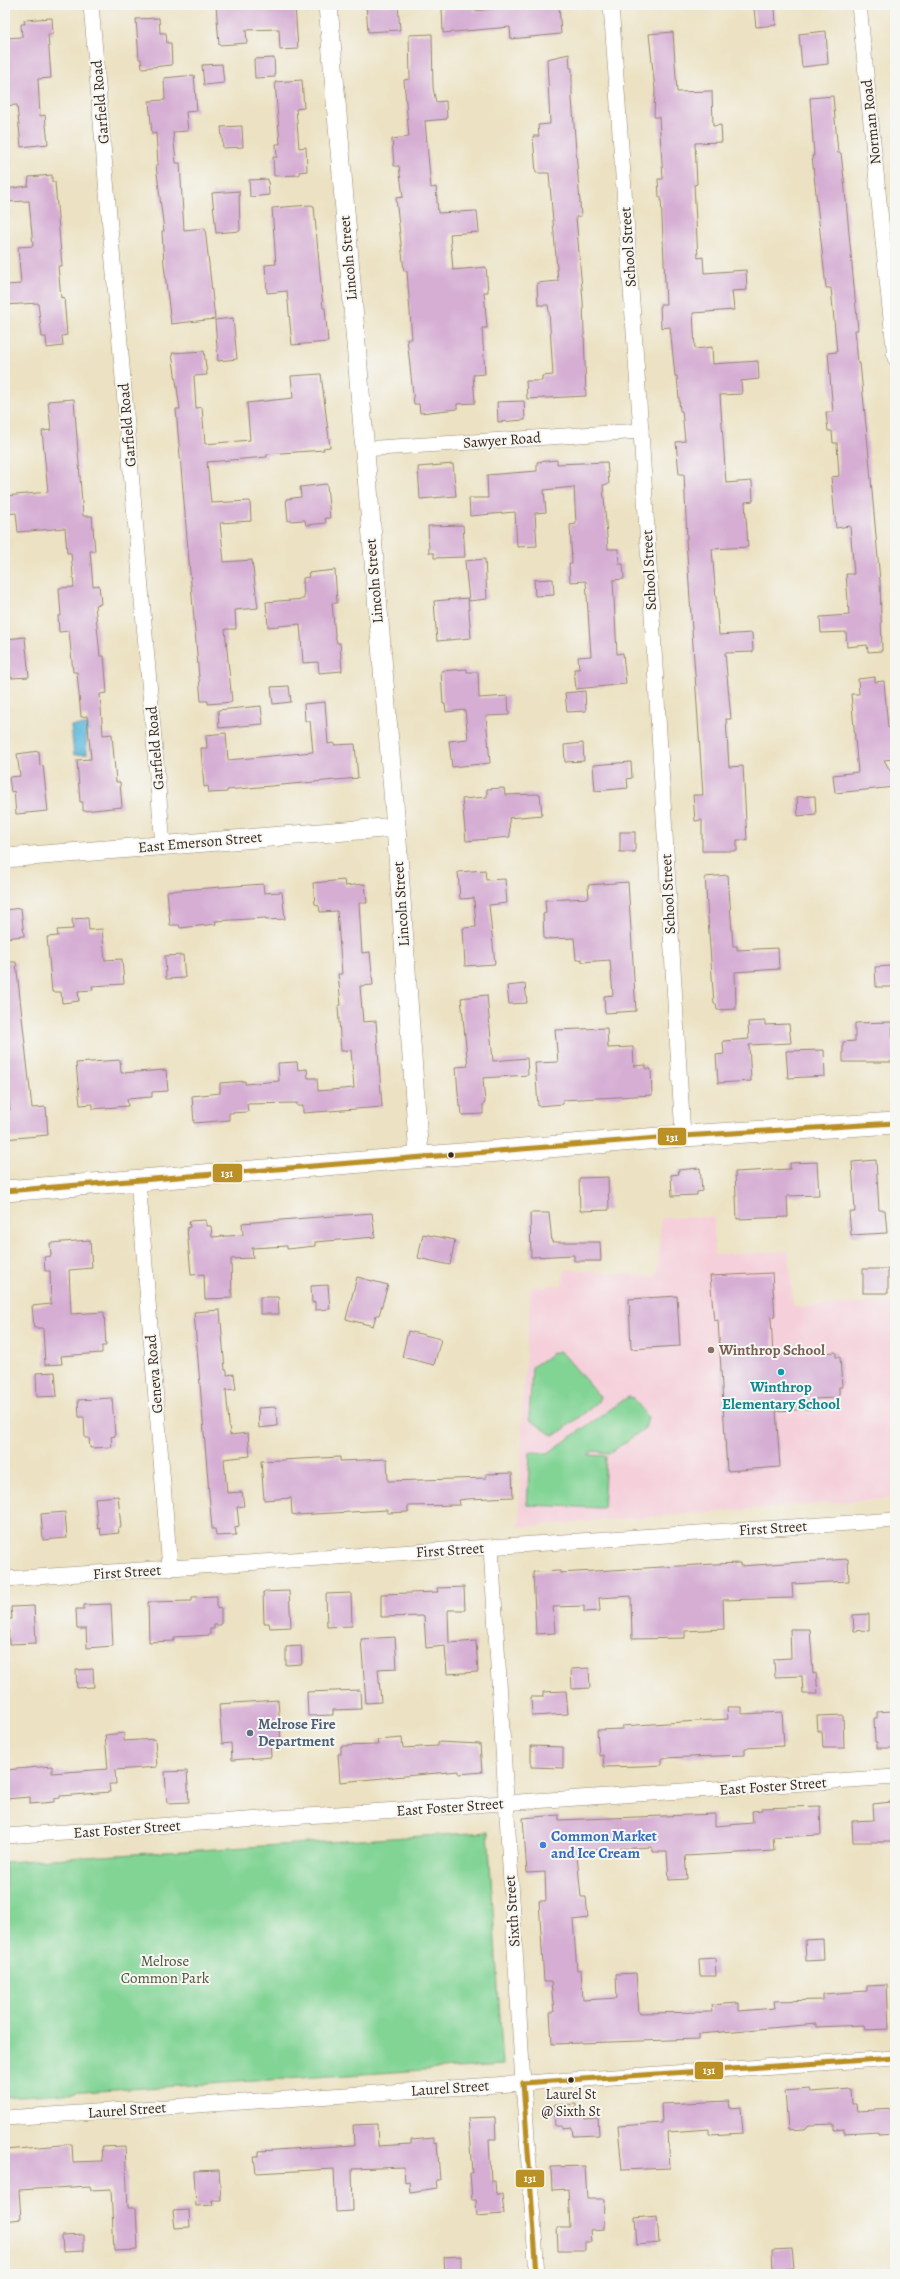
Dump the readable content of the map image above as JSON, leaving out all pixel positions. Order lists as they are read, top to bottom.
{
  "streets": {
    "street": [
      "Garfield Road",
      "Norman Road",
      "School Street",
      "Lincoln Street",
      "Sawyer Road",
      "East Emerson Street",
      "Geneva Road",
      "First Street",
      "East Foster Street",
      "Sixth Street",
      "Laurel Street"
    ]
  },
  "crossings": [
    ["Garfield Road", "East Emerson Street"],
    ["School Street", "Sawyer Road"],
    ["Lincoln Street", "Sawyer Road"],
    ["Lincoln Street", "East Emerson Street"],
    ["Geneva Road", "First Street"],
    ["First Street", "Sixth Street"],
    ["East Foster Street", "Sixth Street"],
    ["Sixth Street", "Laurel Street"]
  ],
  "parks": ["Melrose Common Park"],
  "places": [
    "Winthrop School",
    "Winthrop Elementary School",
    "Melrose Fire Department",
    "Common Market and Ice Cream",
    "Laurel St @ Sixth St"
  ],
  "lines": ["transit line 131"]
}
